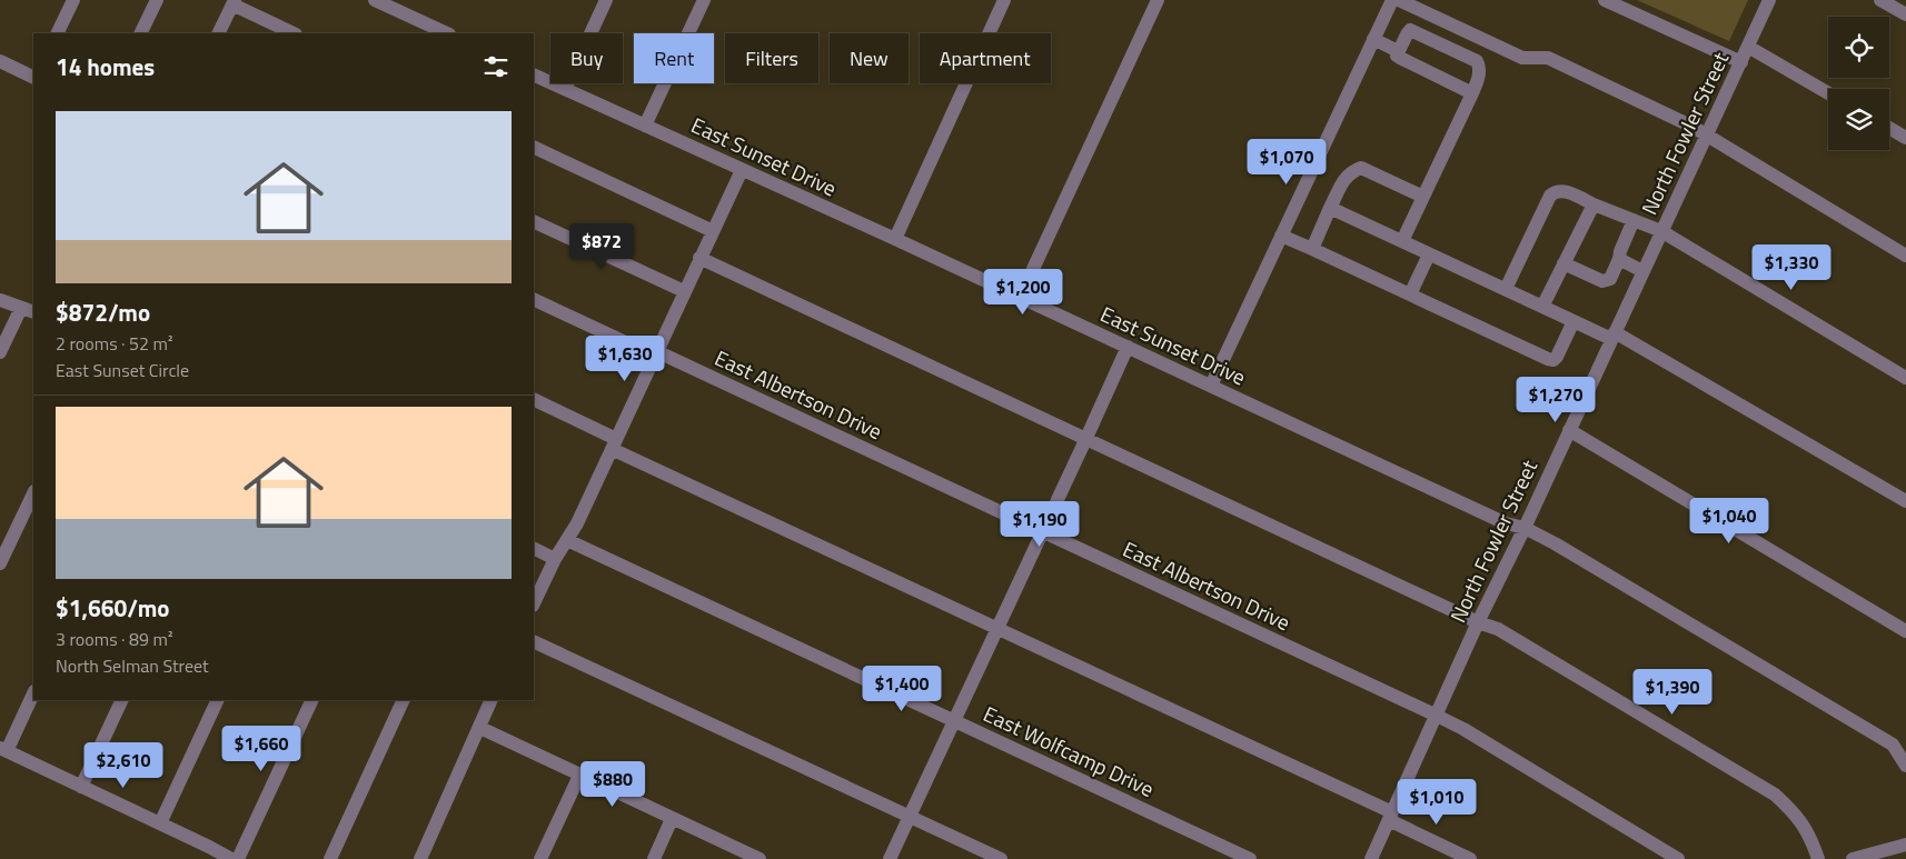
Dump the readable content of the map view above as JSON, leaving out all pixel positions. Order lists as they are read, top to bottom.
{
  "streets": {
    "street": [
      "North Fowler Street",
      "East Sunset Drive",
      "East Albertson Drive",
      "East Wolfcamp Drive"
    ]
  },
  "crossings": [
    ["North Fowler Street", "East Sunset Drive"],
    ["North Fowler Street", "East Albertson Drive"]
  ],
  "page": {
    "chip": [
      "Buy",
      "Rent",
      "Filters",
      "New",
      "Apartment"
    ],
    "heading": "14 homes",
    "list": [
      {
        "name": "$872/mo",
        "note": "2 rooms · 52 m² · East Sunset Circle"
      },
      {
        "name": "$1,660/mo",
        "note": "3 rooms · 89 m² · North Selman Street"
      }
    ],
    "price": [
      "$1,070",
      "$872",
      "$1,330",
      "$1,200",
      "$1,630",
      "$1,270",
      "$1,040",
      "$1,190",
      "$1,400",
      "$1,390",
      "$1,660",
      "$2,610",
      "$880",
      "$1,010"
    ]
  }
}
